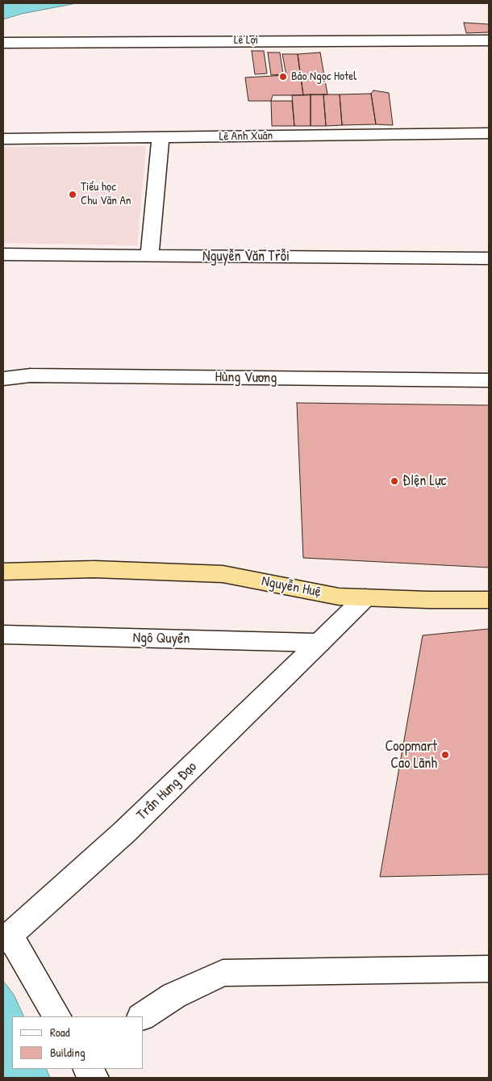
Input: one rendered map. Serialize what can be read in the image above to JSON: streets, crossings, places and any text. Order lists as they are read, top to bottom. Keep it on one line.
{"streets":{"highway":["Nguyễn Huệ"],"street":["Lê Lợi","Lê Anh Xuân","Nguyễn Văn Trỗi","Hùng Vương","Ngô Quyền","Trần Hưng Đạo"]},"crossings":[["Nguyễn Huệ","Trần Hưng Đạo"],["Ngô Quyền","Trần Hưng Đạo"]],"places":["Bảo Ngọc Hotel","Tiểu học Chu Văn An","ĐIện Lực","Coopmart Cao Lãnh"],"legend":["Road","Building"]}
